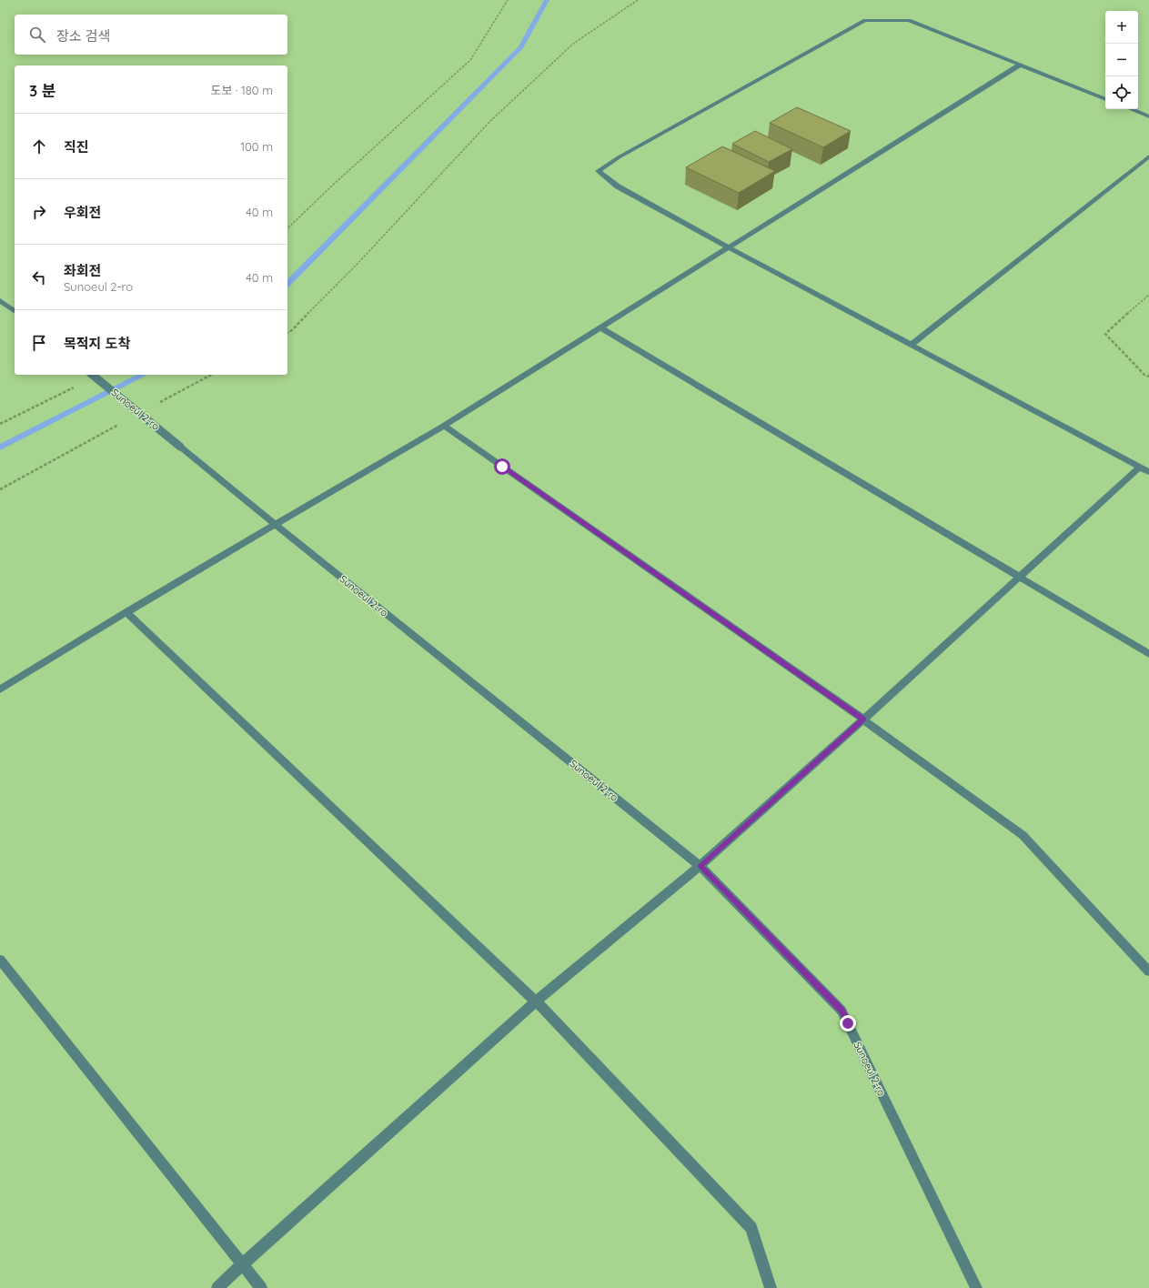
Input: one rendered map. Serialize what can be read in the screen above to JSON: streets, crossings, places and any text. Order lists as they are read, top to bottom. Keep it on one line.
{"streets":{"street":["Sunoeul 2-ro"]},"page":{"map_buttons":["+","−"],"search":"장소 검색","heading":["3 분","도보 · 180 m"],"list":[["직진","100 m"],["우회전","40 m"],["좌회전","Sunoeul 2-ro","40 m"],"목적지 도착"]}}
